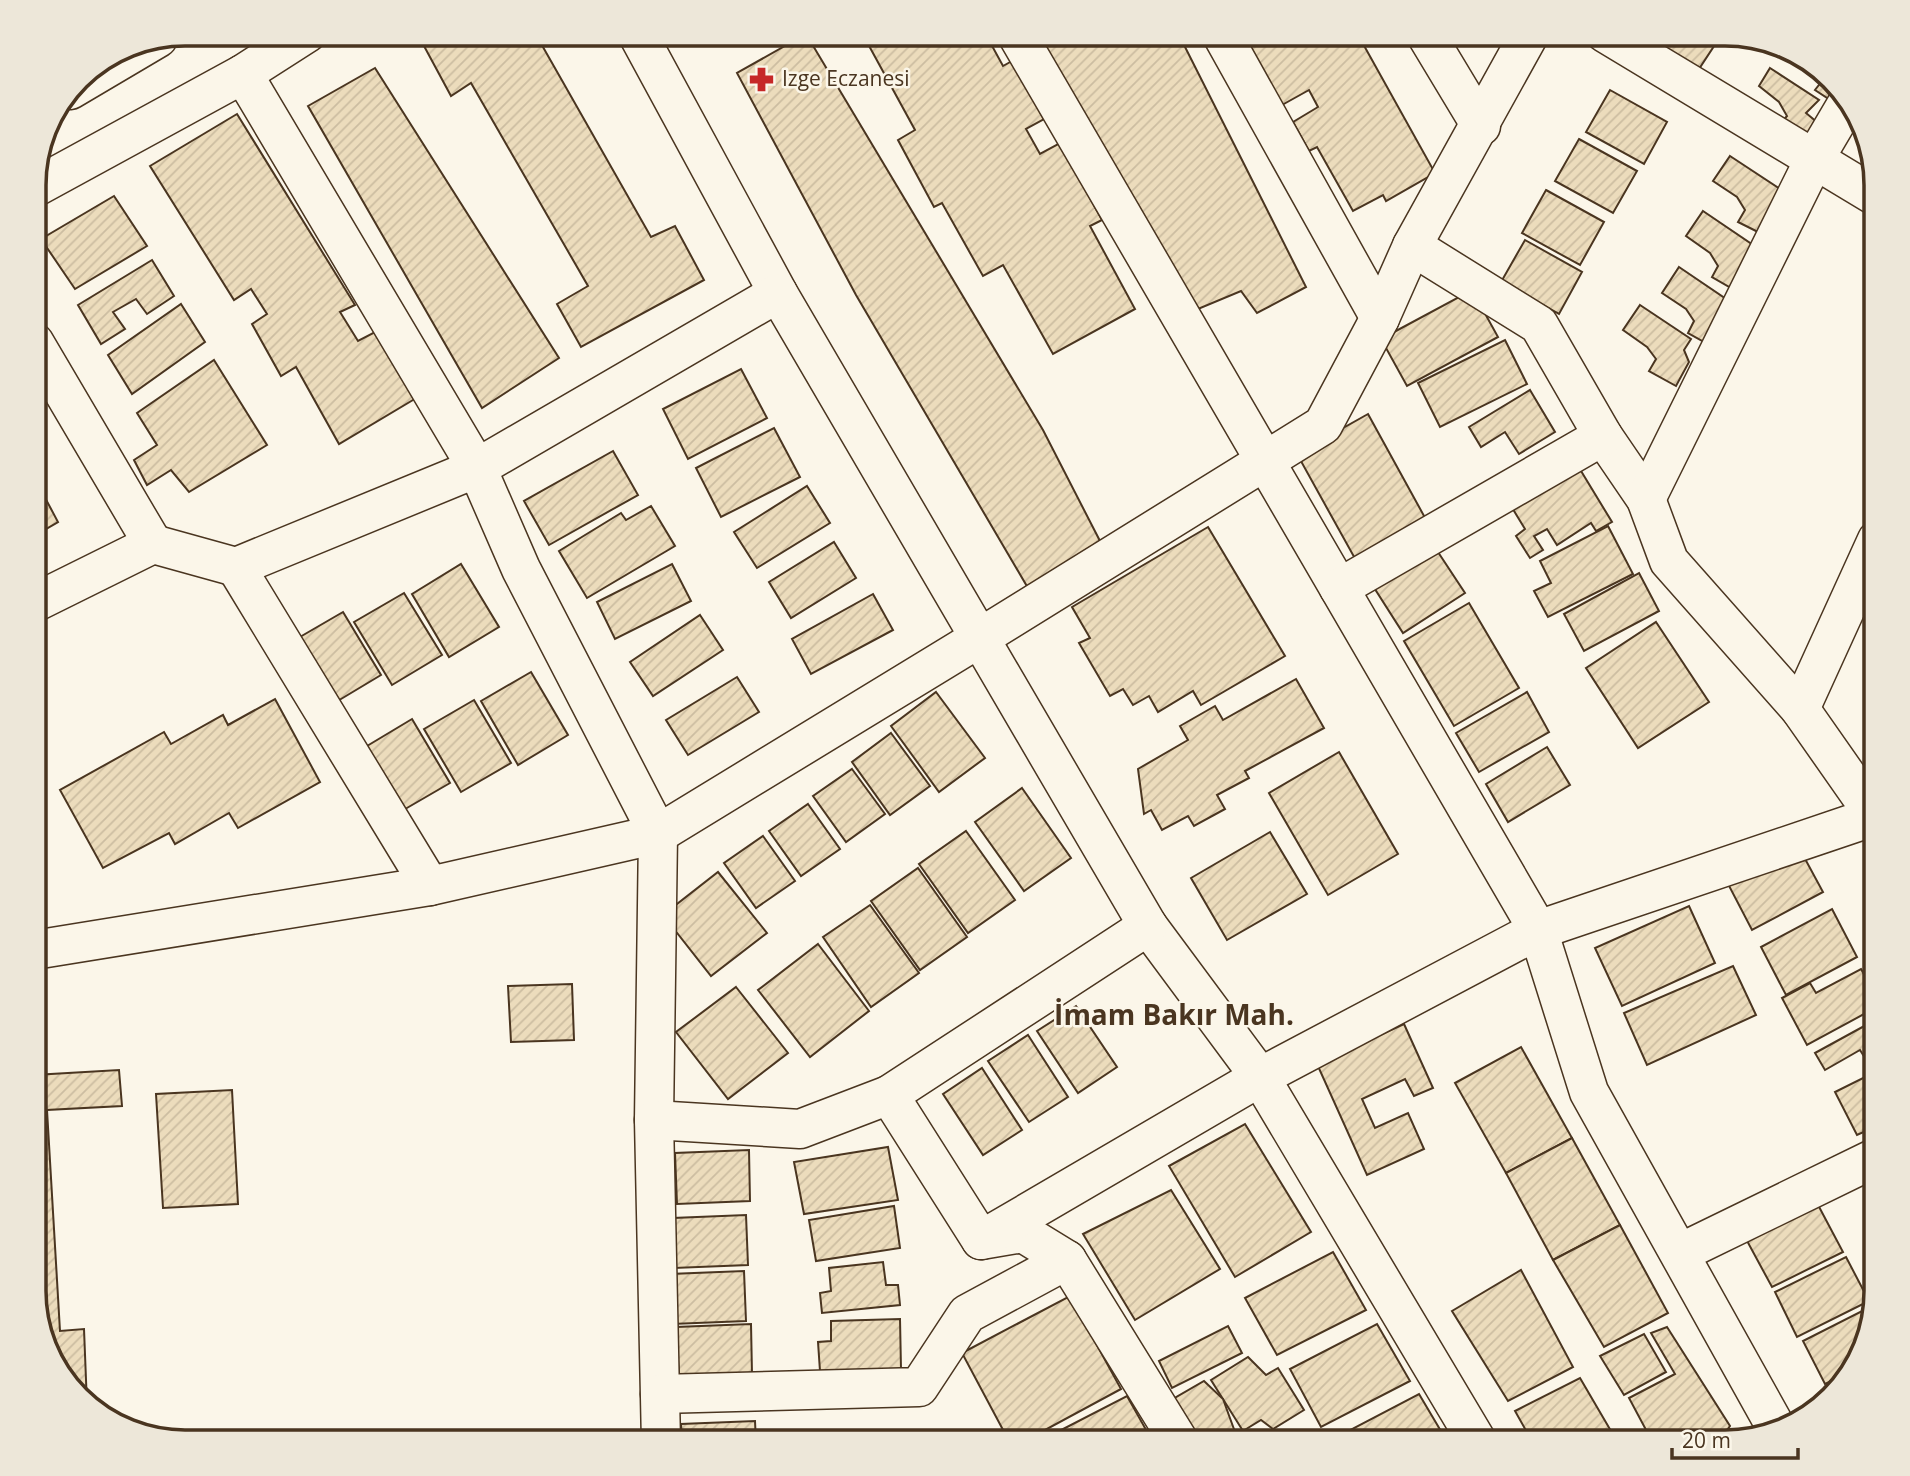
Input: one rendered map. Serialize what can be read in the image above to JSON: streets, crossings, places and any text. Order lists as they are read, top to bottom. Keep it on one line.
{"districts":["İmam Bakır Mah."],"places":{"pharmacy":["Izge Eczanesi"]},"scale_bar":"20 m"}
